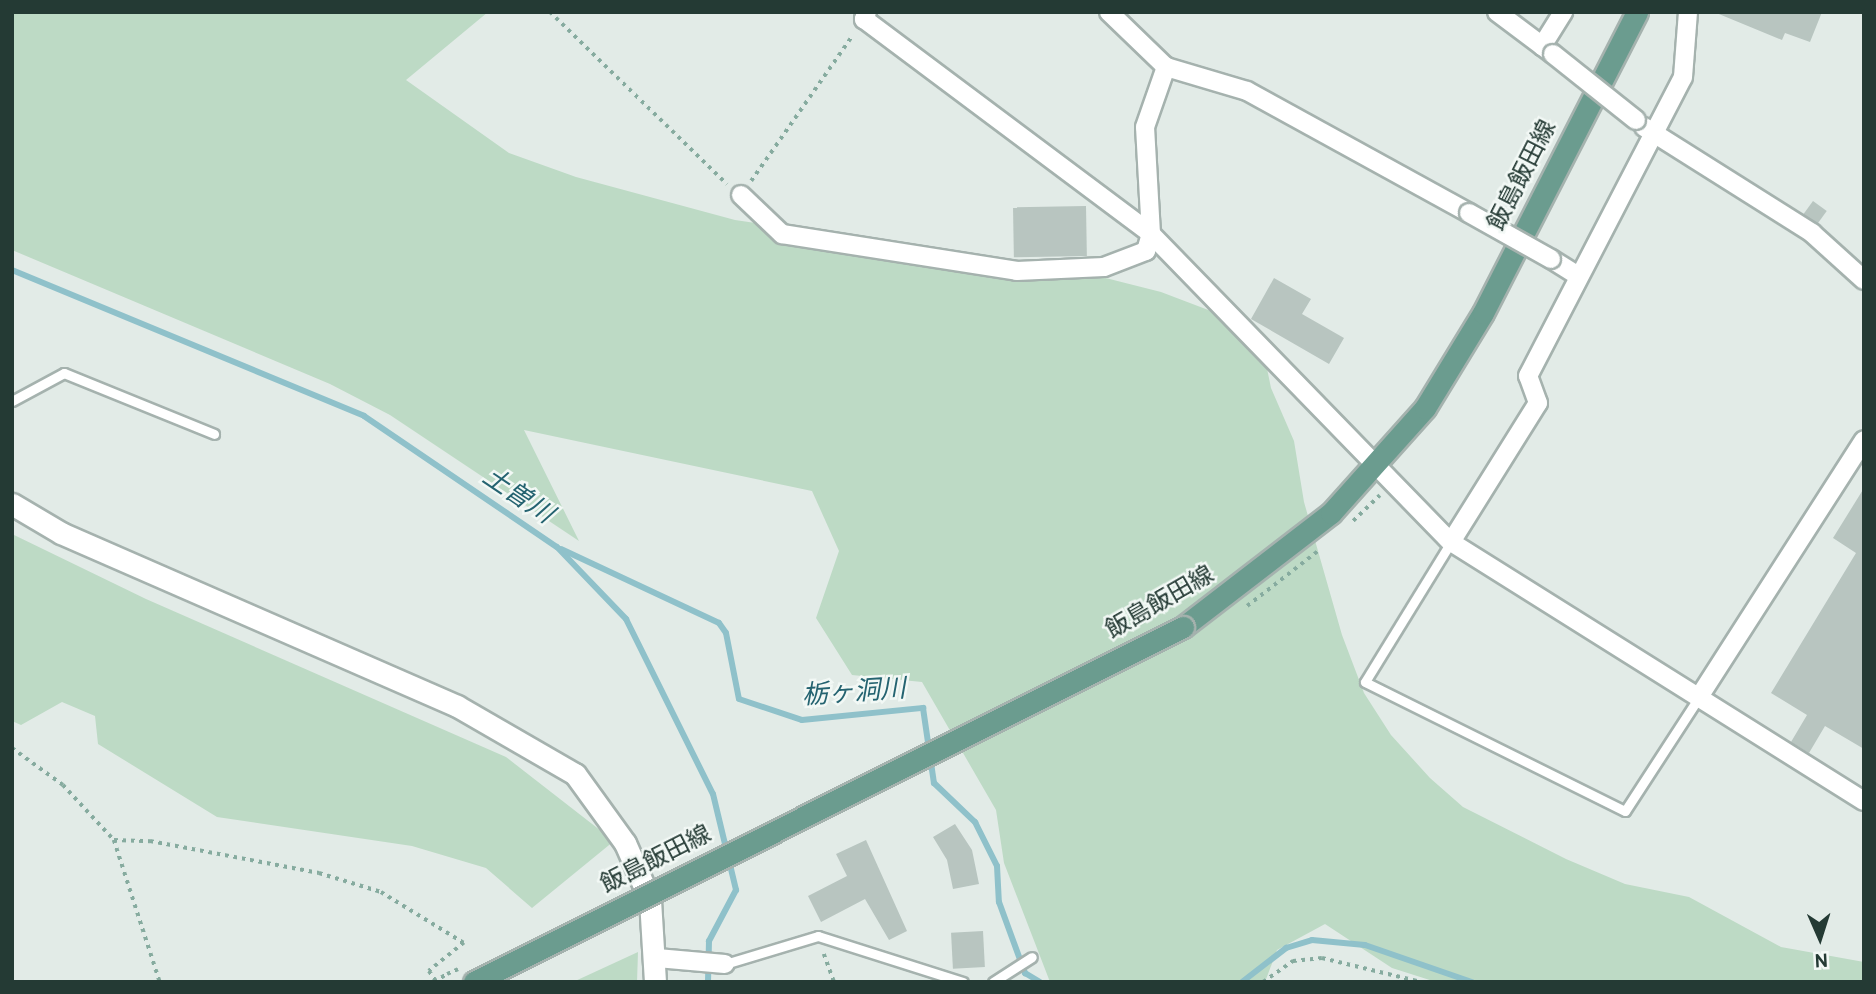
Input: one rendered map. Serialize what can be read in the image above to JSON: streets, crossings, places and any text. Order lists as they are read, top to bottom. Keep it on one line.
{"streets":{"main road":["飯島飯田線"]},"water":["土曽川","栃ヶ洞川"],"north":"bottom"}
